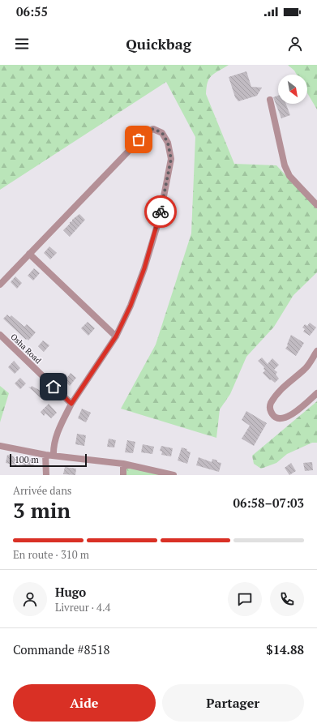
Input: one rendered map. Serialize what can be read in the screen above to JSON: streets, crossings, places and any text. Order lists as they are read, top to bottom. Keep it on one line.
{"streets":{"street":["Osha Road"]},"scale_bar":"100 m","north":"bottom right","page":{"status":"06:55","header":"Quickbag","scale":"100 m","heading":["3 min","Arrivée dans","06:58–07:03"],"panel":["Hugo","Livreur · 4.4","Commande #8518","$14.88"],"bar":"En route · 310 m","buttons":["Aide","Partager"]}}
